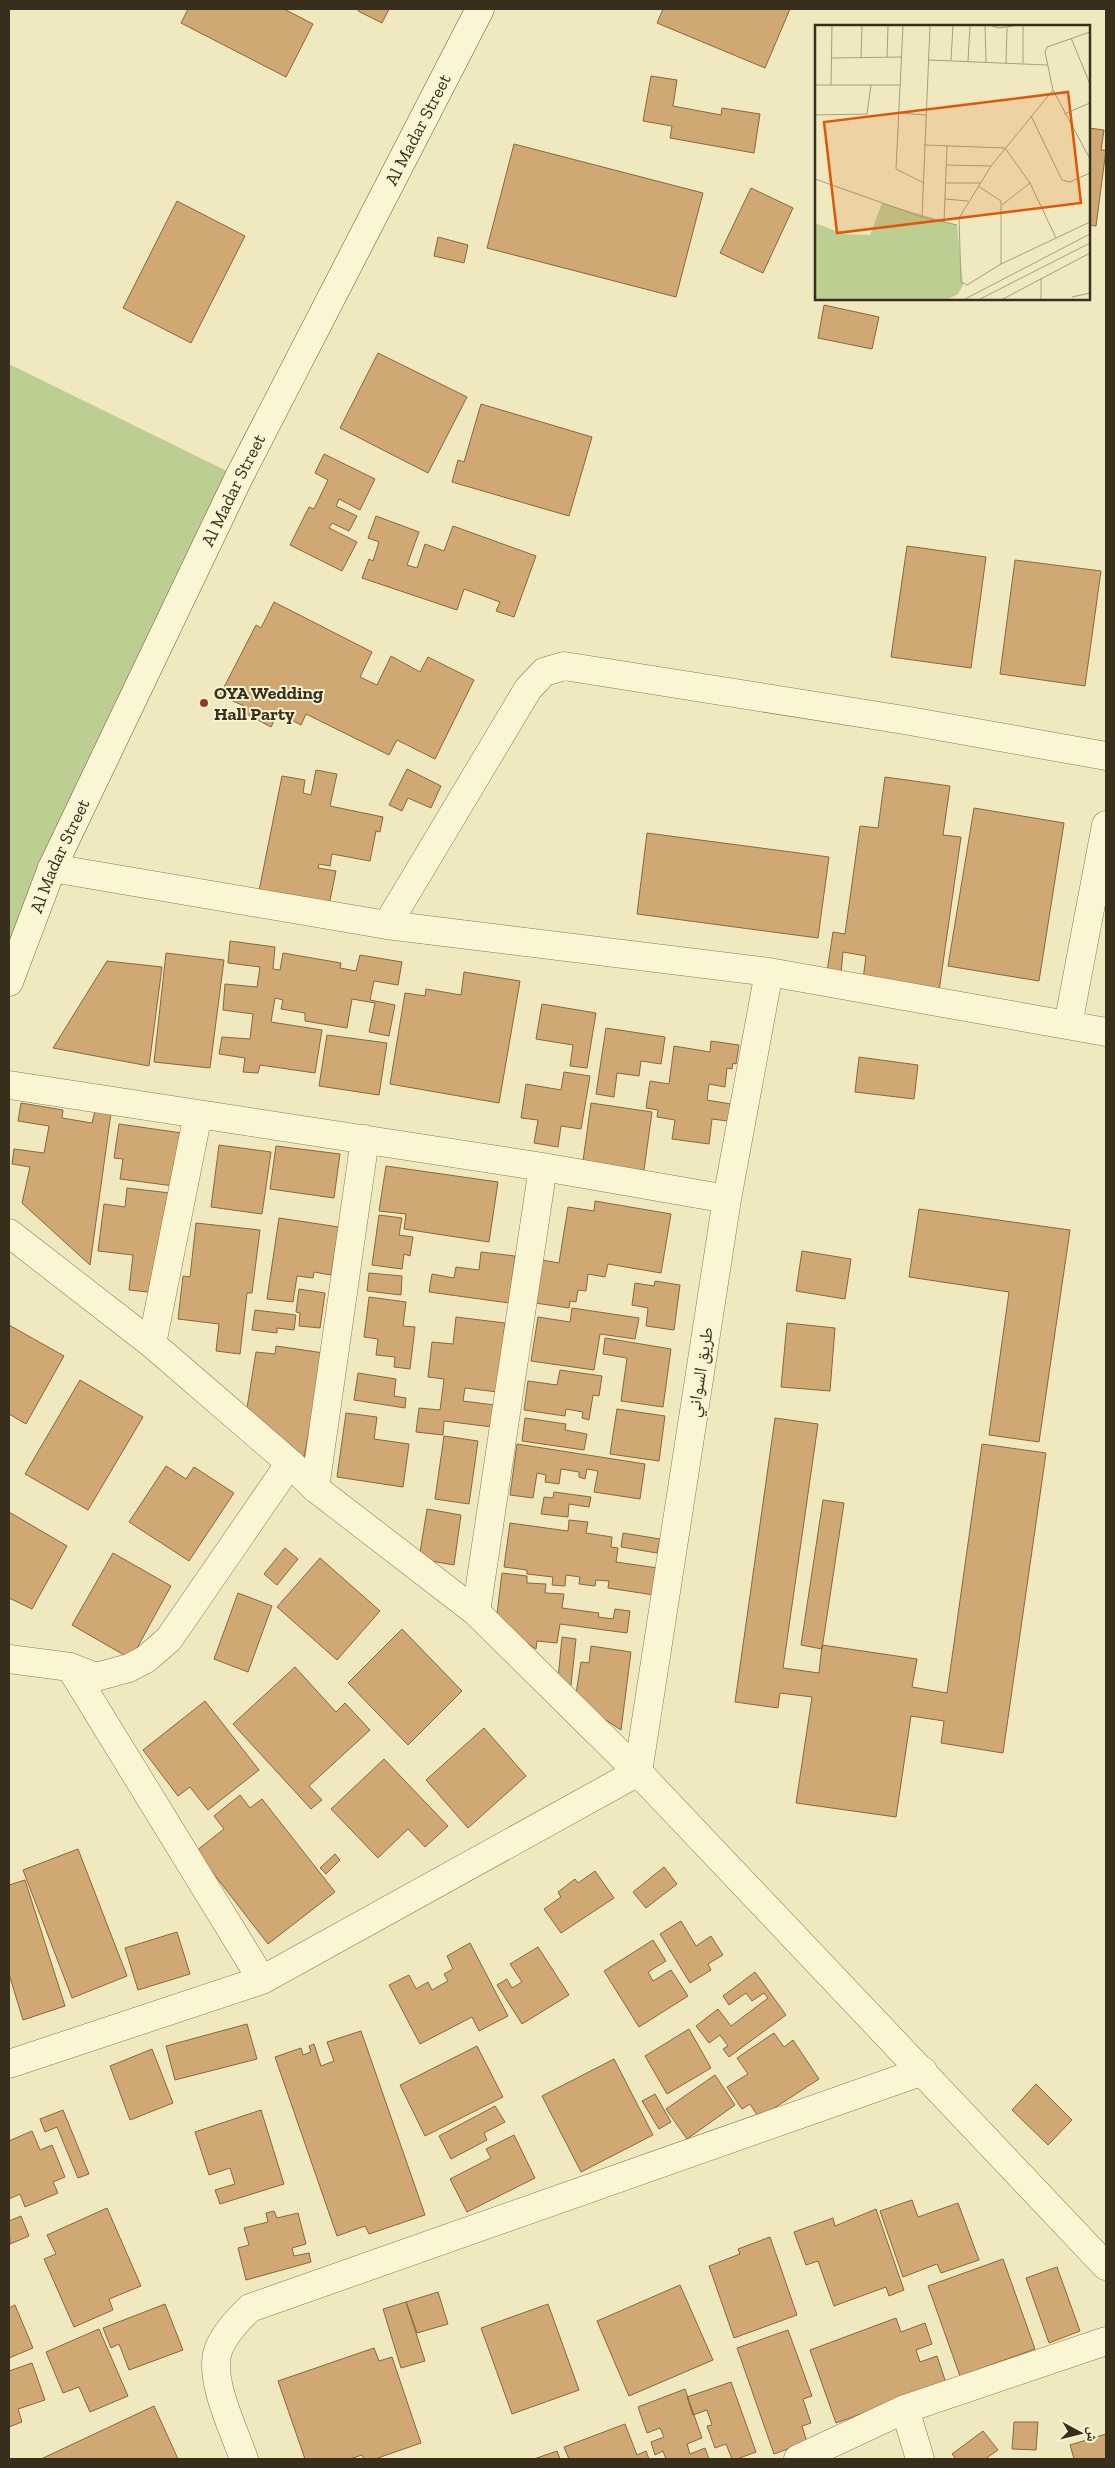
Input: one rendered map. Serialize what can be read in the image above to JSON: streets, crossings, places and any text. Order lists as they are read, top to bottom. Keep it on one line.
{"streets":{"street":["Al Madar Street","طريق السواني"]},"places":["OYA Wedding Hall Party"],"north":"right"}
